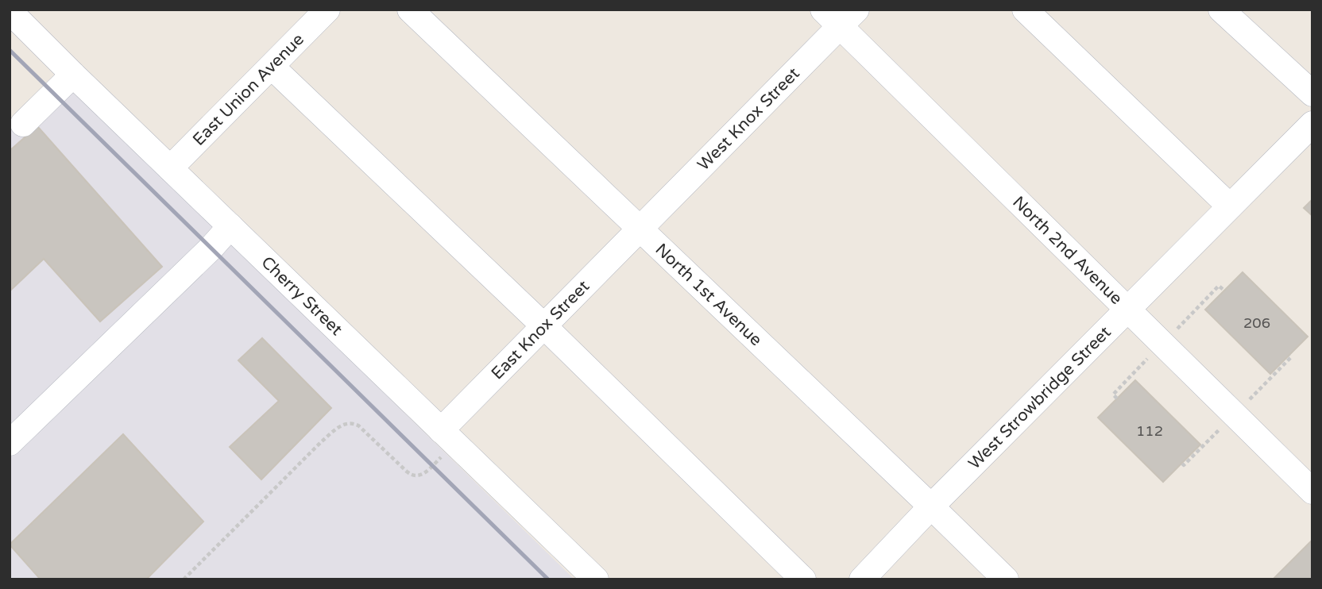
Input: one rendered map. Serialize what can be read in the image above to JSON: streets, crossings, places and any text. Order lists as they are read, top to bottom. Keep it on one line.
{"streets":{"street":["East Union Avenue","West Knox Street","North 2nd Avenue","North 1st Avenue","Cherry Street","East Knox Street","West Strowbridge Street"]},"crossings":[["East Union Avenue","Cherry Street"],["West Knox Street","North 2nd Avenue"],["West Knox Street","North 1st Avenue"],["West Knox Street","East Knox Street"],["North 2nd Avenue","West Strowbridge Street"],["North 1st Avenue","East Knox Street"],["North 1st Avenue","West Strowbridge Street"],["Cherry Street","East Knox Street"]],"house_numbers":["206","112"]}
